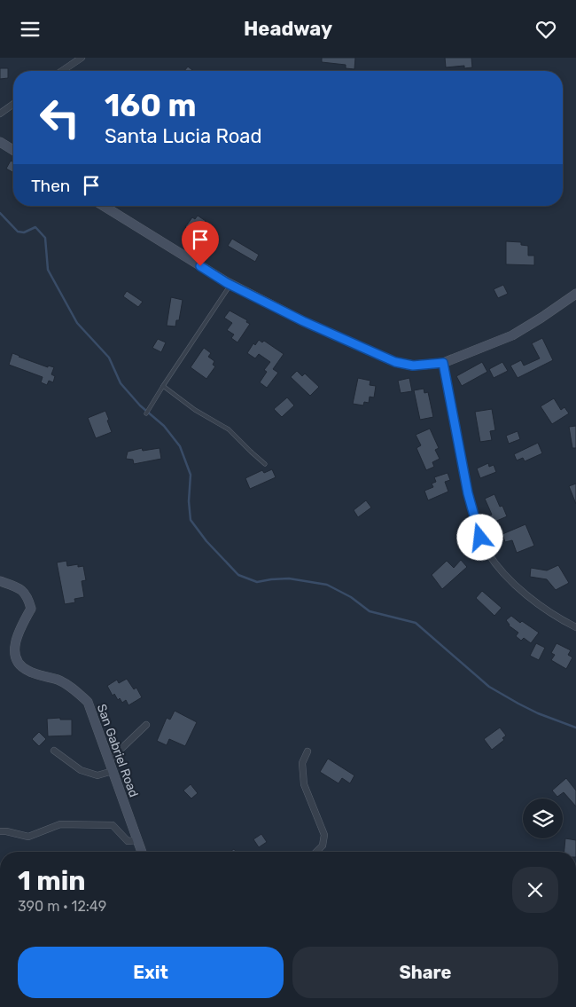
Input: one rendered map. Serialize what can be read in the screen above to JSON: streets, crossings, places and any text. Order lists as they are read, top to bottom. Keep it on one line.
{"streets":{"street":["San Gabriel Road"]},"page":{"header":"Headway","turn":["160 m","Santa Lucia Road"],"then":"Then","heading":["1 min","390 m · 12:49"],"buttons":["Exit","Share"]}}
